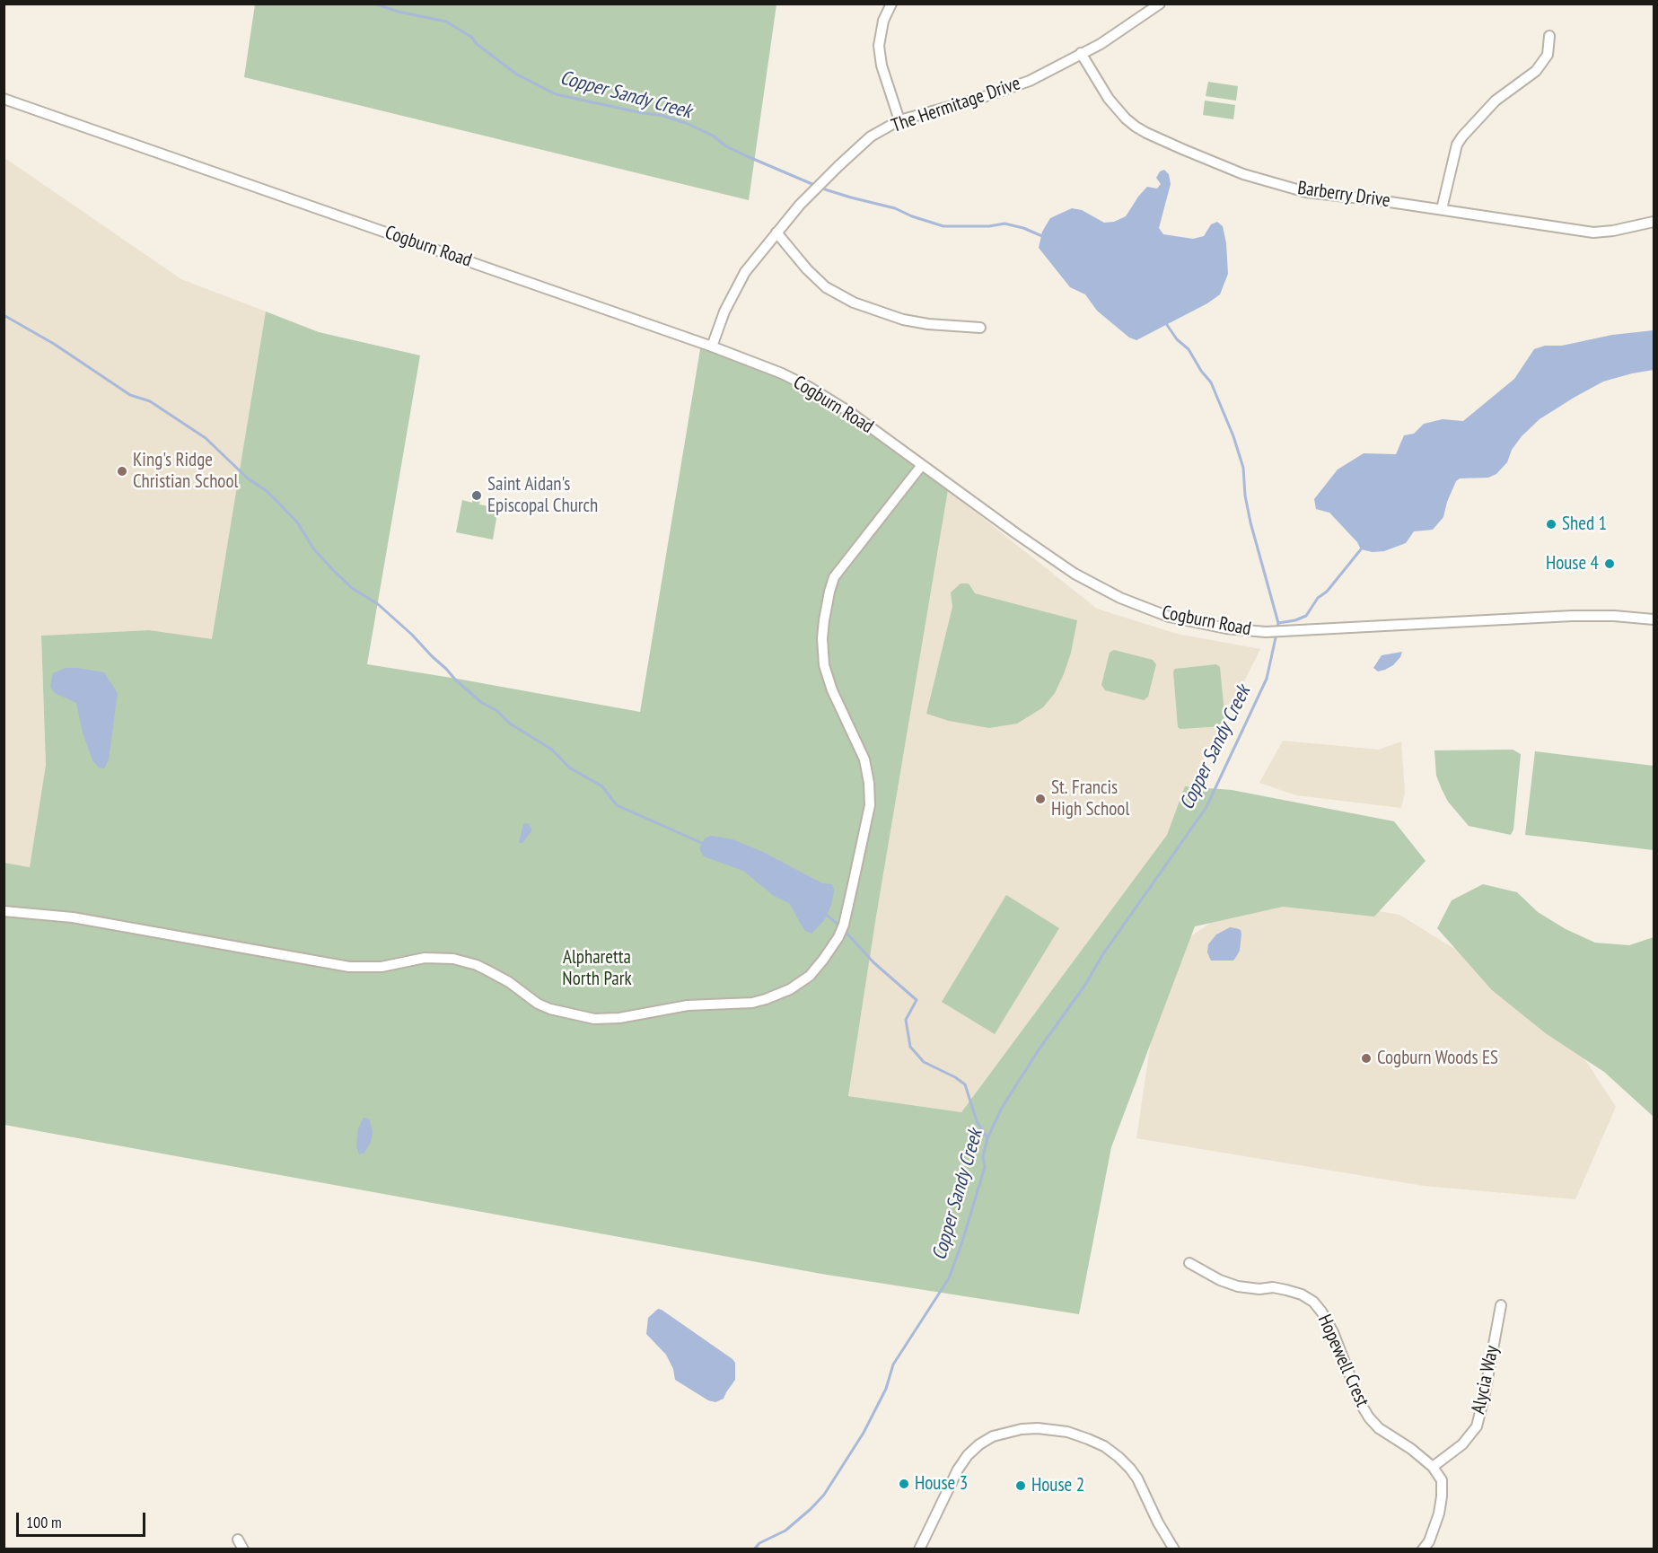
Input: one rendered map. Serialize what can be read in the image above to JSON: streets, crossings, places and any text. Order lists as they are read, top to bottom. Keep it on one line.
{"streets":{"street":["The Hermitage Drive","Barberry Drive","Cogburn Road","Hopewell Crest","Alycia Way"]},"crossings":[["The Hermitage Drive","Barberry Drive"],["The Hermitage Drive","Cogburn Road"],["Hopewell Crest","Alycia Way"]],"water":["Copper Sandy Creek"],"parks":["Alpharetta North Park"],"places":["King's Ridge Christian School","Saint Aidan's Episcopal Church","Shed 1","House 4","St. Francis High School","Cogburn Woods ES","House 3","House 2"],"scale_bar":"100 m"}
